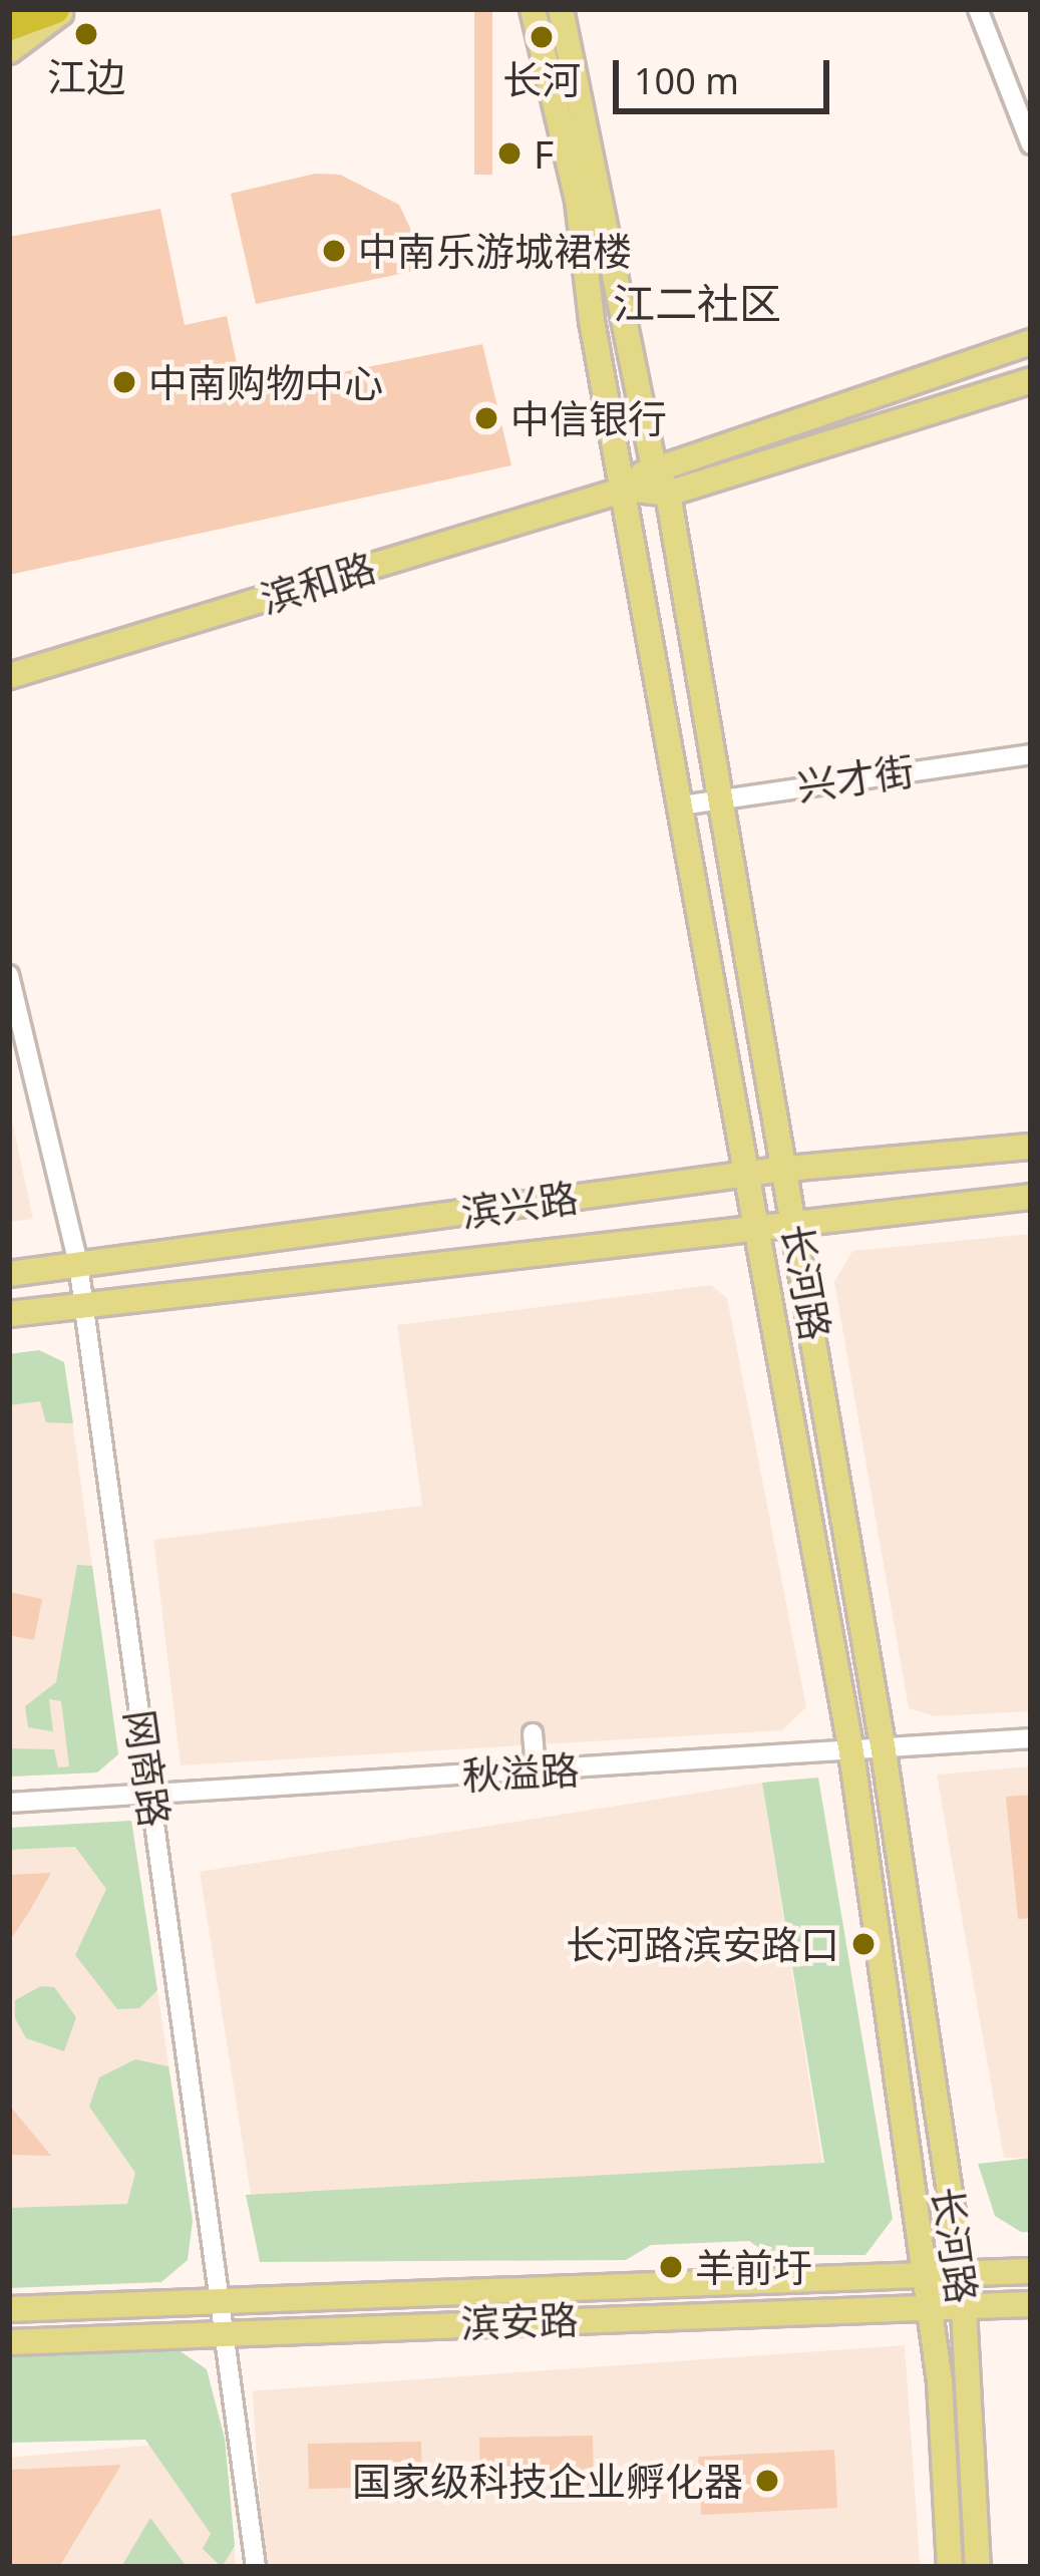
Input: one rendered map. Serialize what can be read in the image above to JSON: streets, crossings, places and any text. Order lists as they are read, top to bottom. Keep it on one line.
{"streets":{"main road":["滨和路","滨兴路","长河路","滨安路"],"street":["兴才街","网商路","秋溢路"]},"crossings":[["滨和路","长河路"],["兴才街","长河路"],["滨兴路","长河路"],["滨兴路","网商路"],["长河路","秋溢路"],["长河路","滨安路"],["网商路","秋溢路"],["网商路","滨安路"]],"districts":["江二社区"],"places":["江边","长河","F","中南乐游城裙楼","中南购物中心","中信银行","长河路滨安路口","羊前圩","国家级科技企业孵化器"],"scale_bar":"100 m"}
